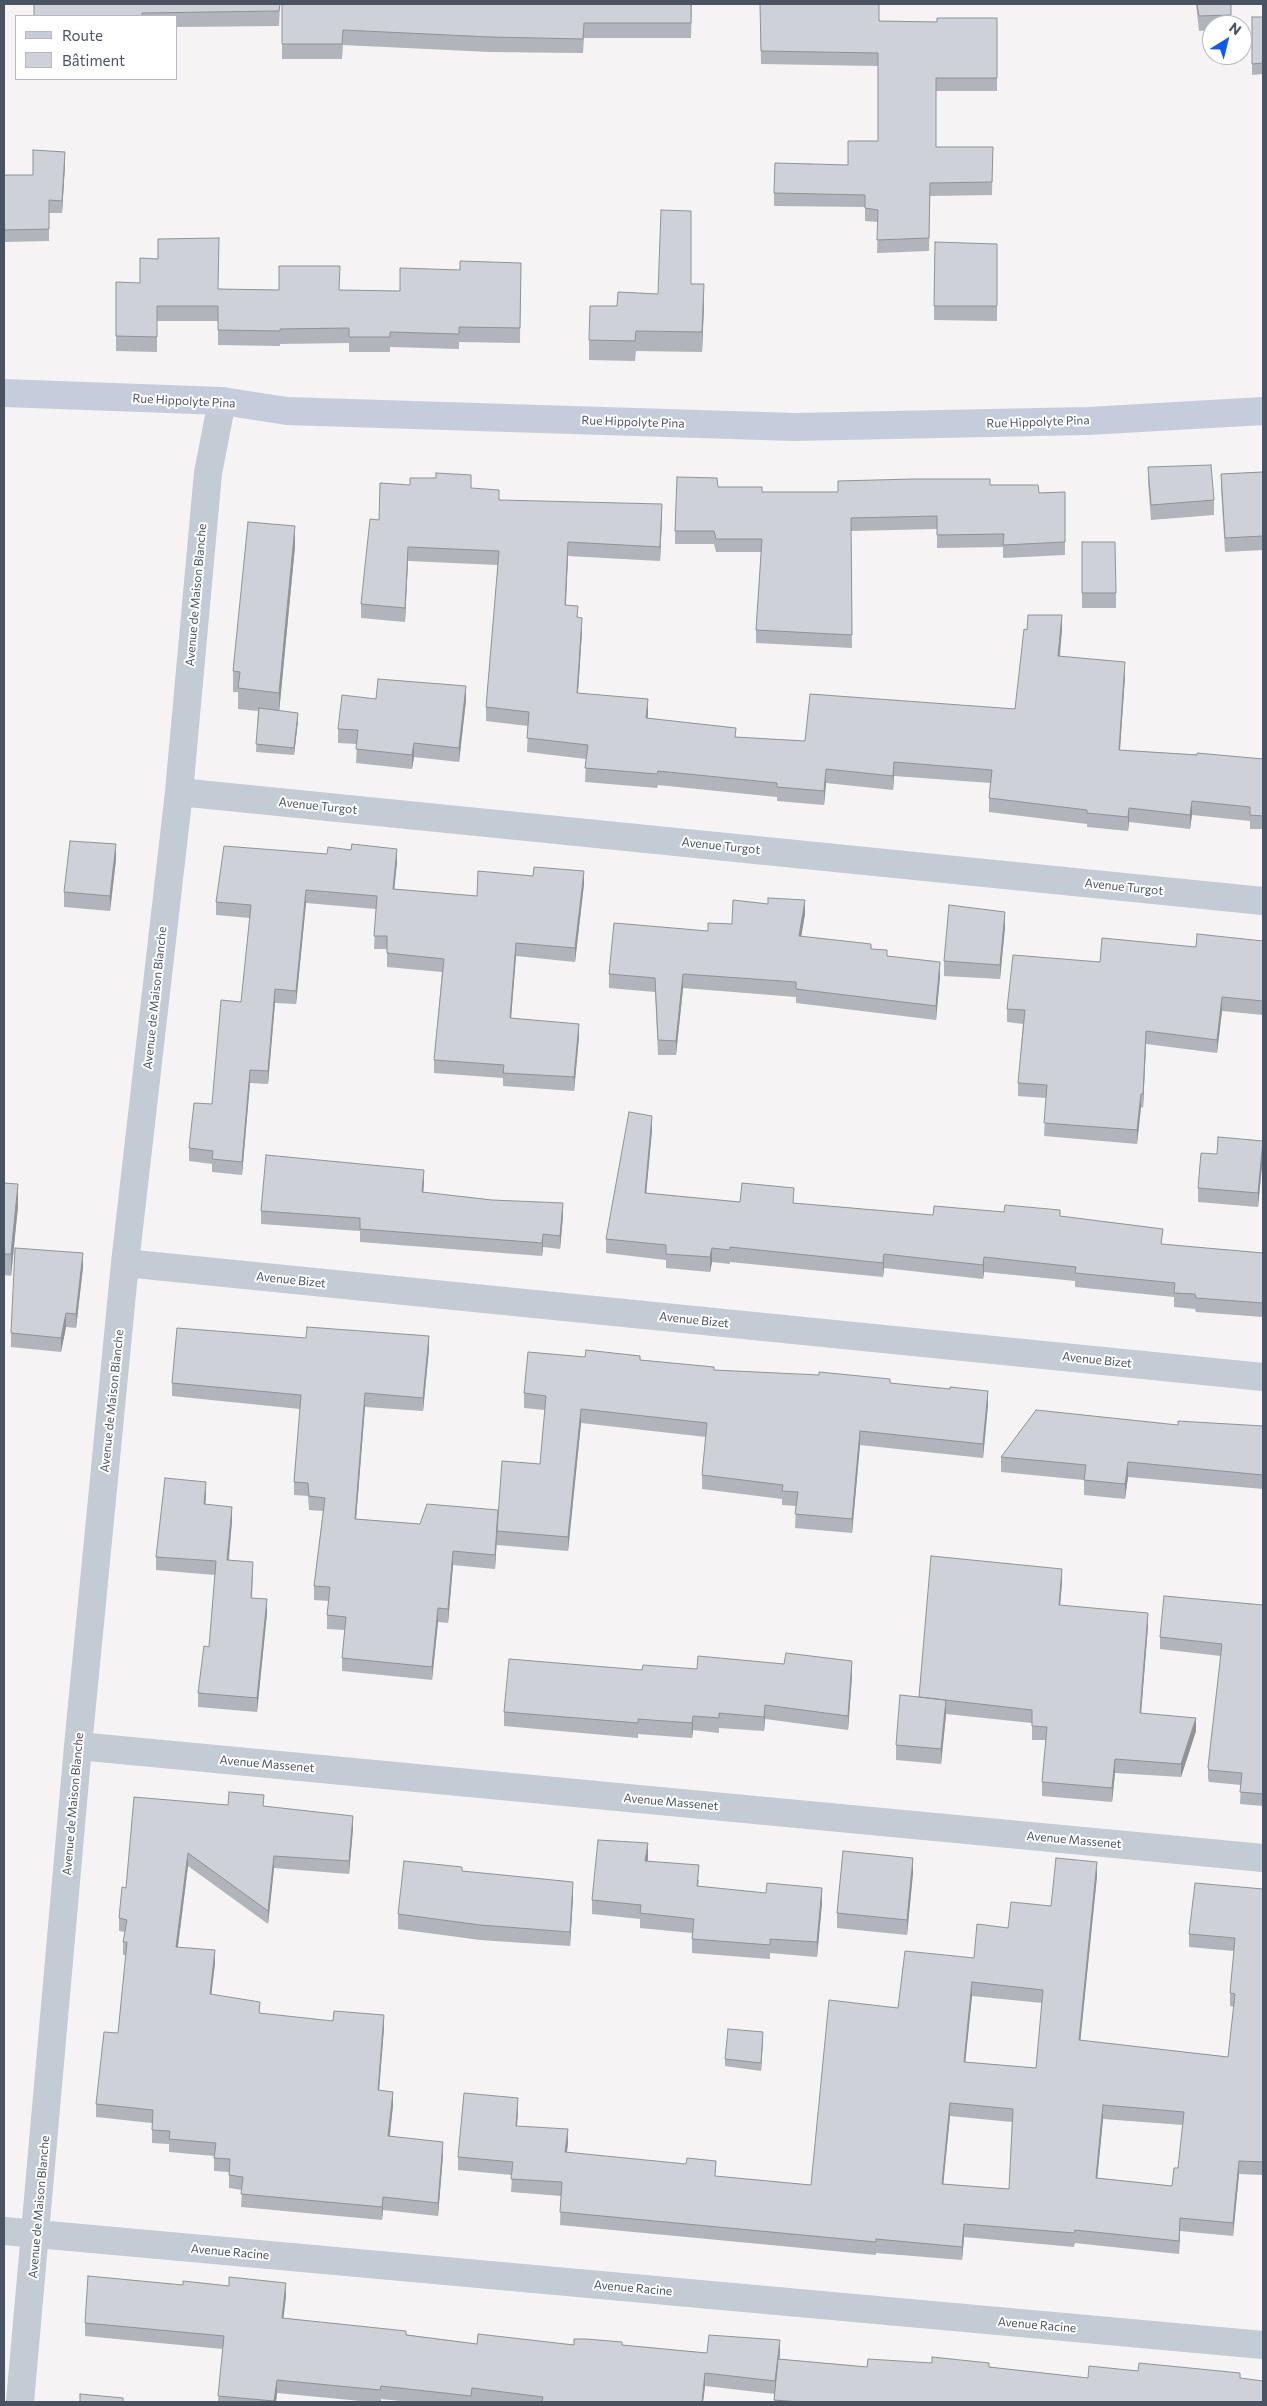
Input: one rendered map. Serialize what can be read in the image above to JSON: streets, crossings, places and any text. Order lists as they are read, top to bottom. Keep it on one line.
{"streets":{"main road":["Rue Hippolyte Pina"],"street":["Avenue de Maison Blanche","Avenue Turgot","Avenue Bizet","Avenue Massenet","Avenue Racine"]},"crossings":[["Rue Hippolyte Pina","Avenue de Maison Blanche"],["Avenue de Maison Blanche","Avenue Turgot"],["Avenue de Maison Blanche","Avenue Bizet"],["Avenue de Maison Blanche","Avenue Massenet"],["Avenue de Maison Blanche","Avenue Racine"]],"legend":["Route","Bâtiment"],"north":"top right"}
